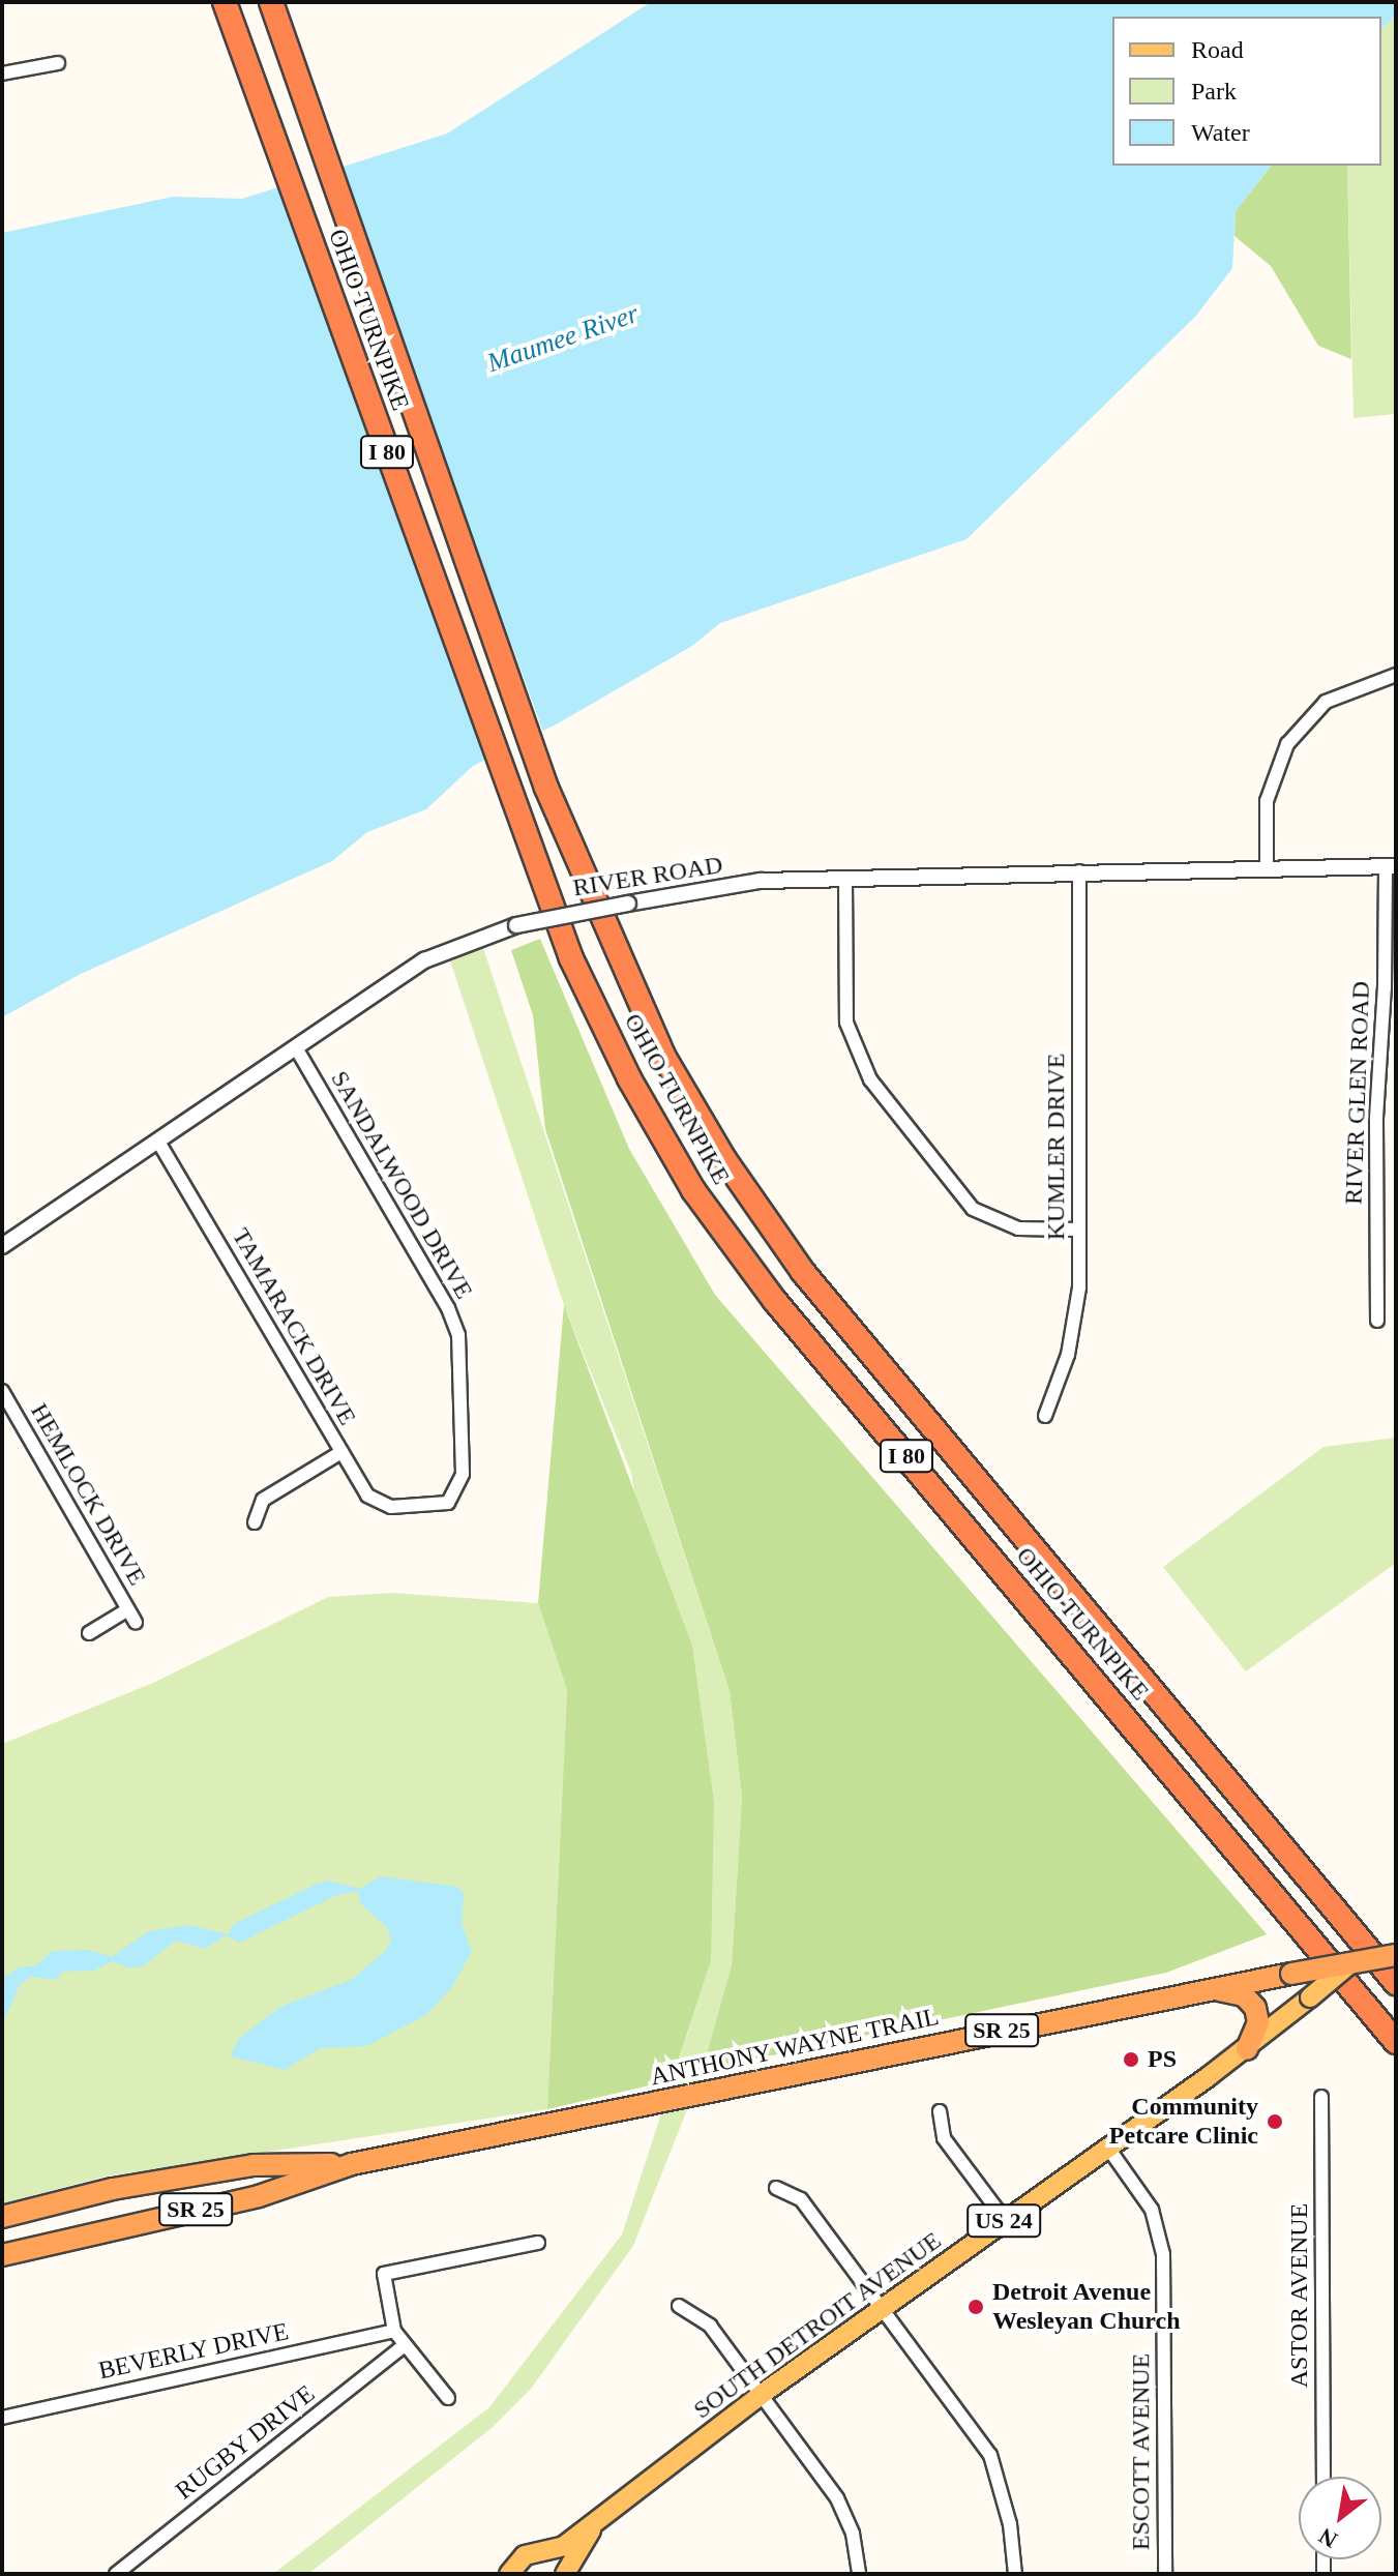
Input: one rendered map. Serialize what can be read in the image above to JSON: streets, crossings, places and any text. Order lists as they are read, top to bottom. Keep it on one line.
{"streets":{"highway":["OHIO TURNPIKE","I 80","SR 25","ANTHONY WAYNE TRAIL","US 24"],"main road":["SOUTH DETROIT AVENUE"],"street":["RIVER ROAD","RIVER GLEN ROAD","KUMLER DRIVE","SANDALWOOD DRIVE","TAMARACK DRIVE","HEMLOCK DRIVE","ASTOR AVENUE","BEVERLY DRIVE","RUGBY DRIVE","ESCOTT AVENUE"]},"crossings":[["RIVER ROAD","RIVER GLEN ROAD"],["RIVER ROAD","KUMLER DRIVE"],["RIVER ROAD","SANDALWOOD DRIVE"],["RIVER ROAD","TAMARACK DRIVE"],["SANDALWOOD DRIVE","TAMARACK DRIVE"],["ANTHONY WAYNE TRAIL","SOUTH DETROIT AVENUE"],["SOUTH DETROIT AVENUE","ESCOTT AVENUE"]],"water":["Maumee River"],"places":["PS","Community Petcare Clinic","Detroit Avenue Wesleyan Church"],"legend":["Road","Park","Water"],"north":"bottom left"}
